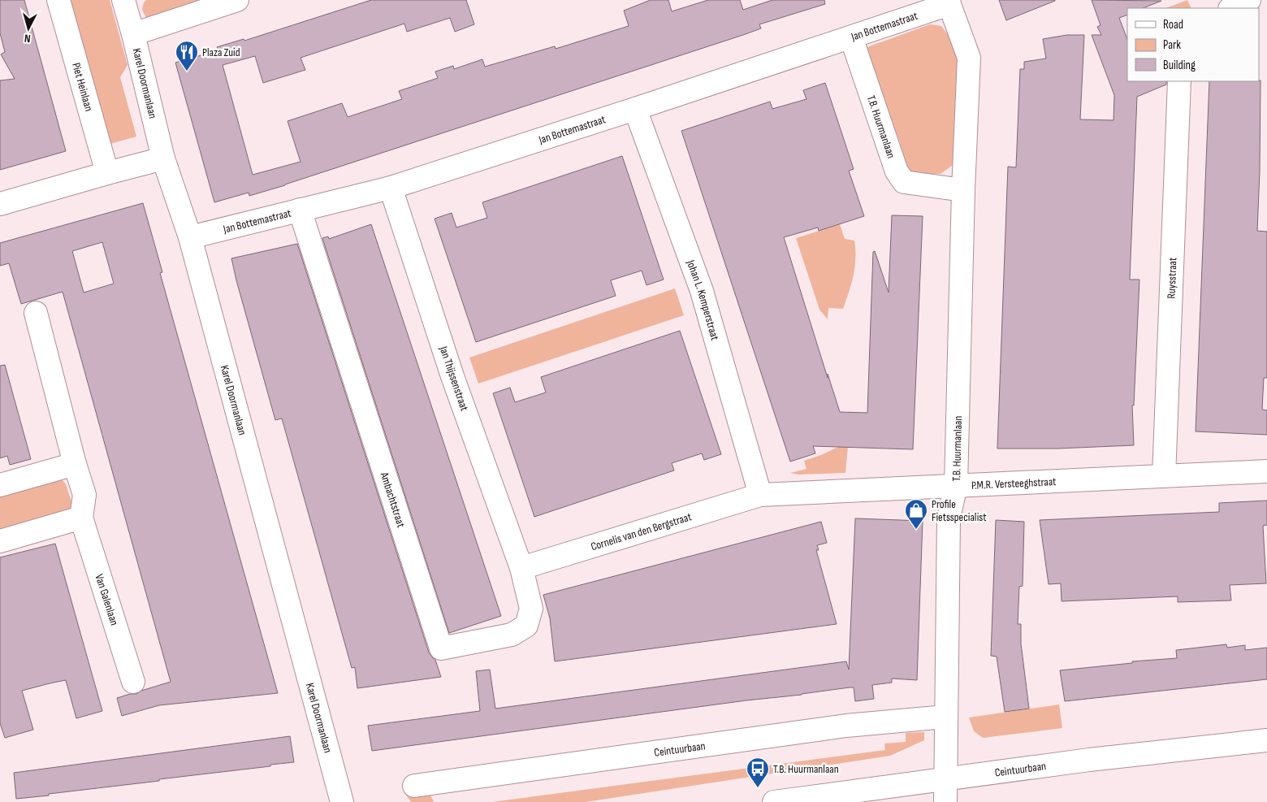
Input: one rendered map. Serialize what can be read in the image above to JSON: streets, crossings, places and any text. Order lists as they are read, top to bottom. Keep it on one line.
{"streets":{"street":["Jan Bottemastraat","Karel Doormanlaan","Piet Heinlaan","T.B. Huurmanlaan","Ruysstraat","Johan L. Kemperstraat","Jan Thijssenstraat","P.M.R. Versteeghstraat","Ambachtstraat","Cornelis van den Bergstraat","Van Galenlaan","Ceintuurbaan"]},"crossings":[["Jan Bottemastraat","Karel Doormanlaan"],["Jan Bottemastraat","T.B. Huurmanlaan"],["Jan Bottemastraat","Johan L. Kemperstraat"],["Jan Bottemastraat","Jan Thijssenstraat"],["Jan Bottemastraat","Ambachtstraat"],["T.B. Huurmanlaan","P.M.R. Versteeghstraat"],["T.B. Huurmanlaan","Ceintuurbaan"],["Ruysstraat","P.M.R. Versteeghstraat"],["Johan L. Kemperstraat","P.M.R. Versteeghstraat"],["Johan L. Kemperstraat","Cornelis van den Bergstraat"],["Jan Thijssenstraat","Ambachtstraat"],["Jan Thijssenstraat","Cornelis van den Bergstraat"],["P.M.R. Versteeghstraat","Cornelis van den Bergstraat"],["Ambachtstraat","Cornelis van den Bergstraat"]],"places":{"restaurant":["Plaza Zuid"],"shop":["Profile Fietsspecialist"],"bus stop":["T.B. Huurmanlaan"]},"legend":["Road","Park","Building"],"north":"bottom"}
